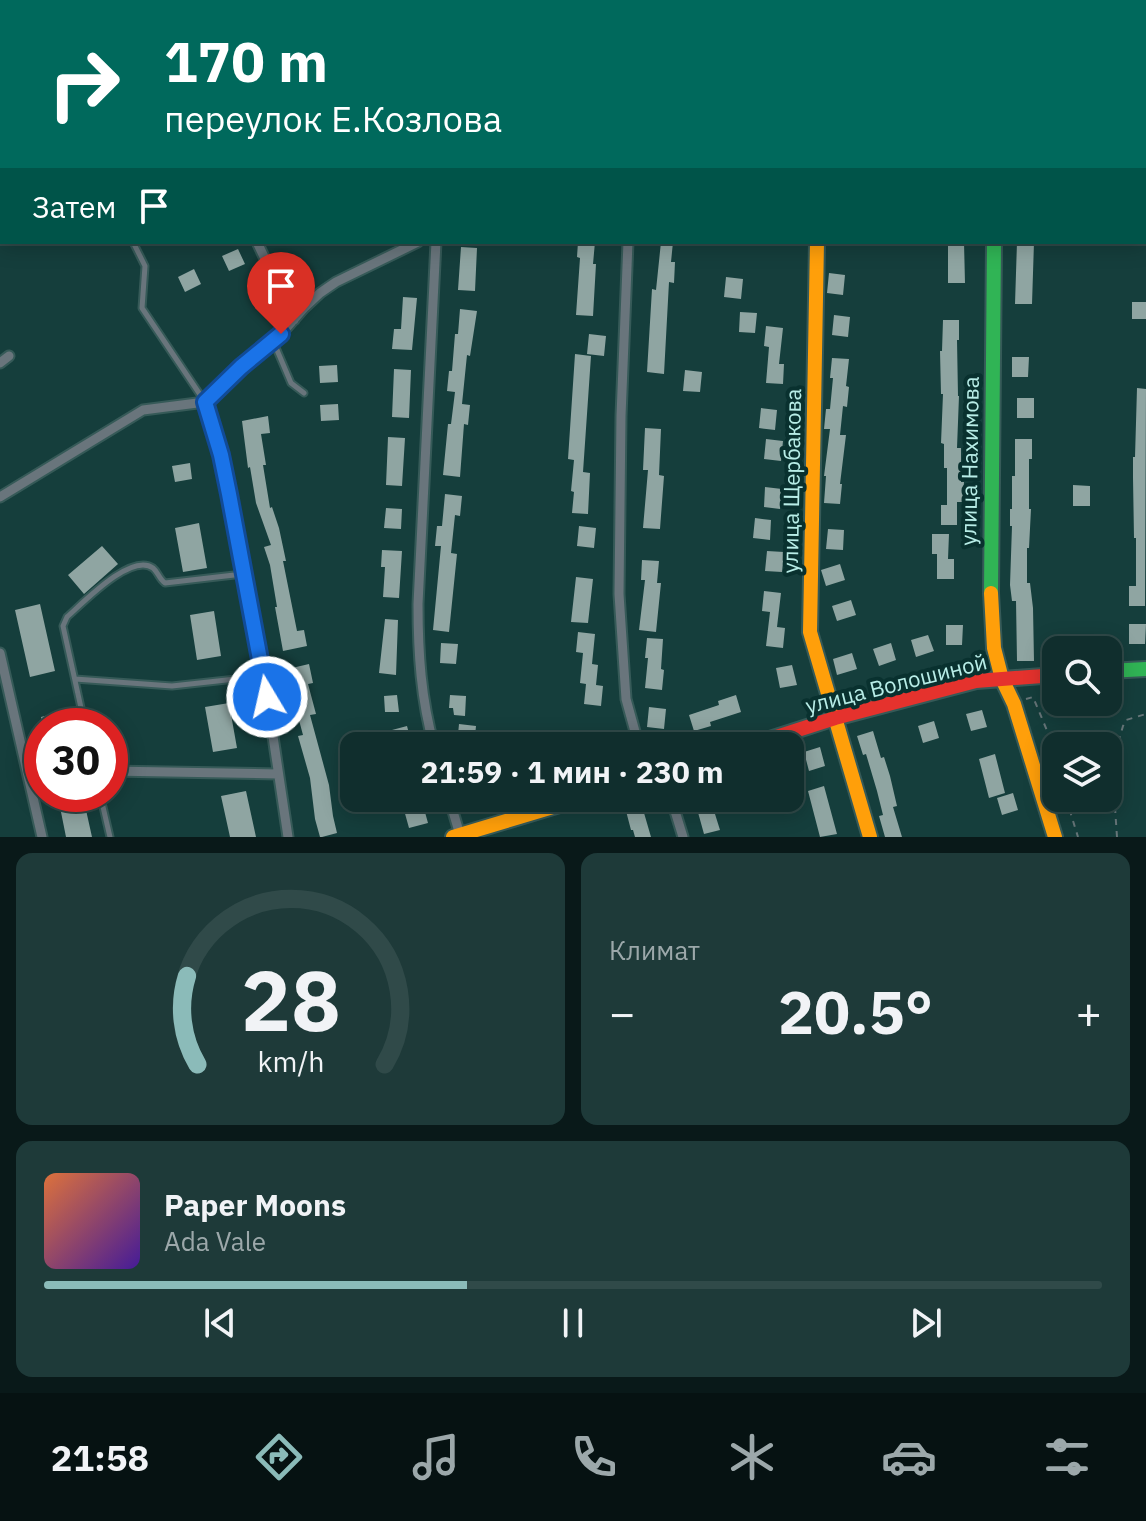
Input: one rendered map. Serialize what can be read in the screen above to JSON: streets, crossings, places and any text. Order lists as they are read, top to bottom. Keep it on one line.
{"streets":{"street":["улица Нахимова","улица Щербакова","улица Волошиной"]},"crossings":[["улица Нахимова","улица Волошиной"],["улица Щербакова","улица Волошиной"]],"page":{"turn":["170 m","переулок Е.Козлова"],"then":"Затем","limit":"30","trip":"21:59 · 1 мин · 230 m","tile":"Климат","heat":["−","20.5°","+"],"song":["Paper Moons","Ada Vale"],"tabs":"21:58","gauge":["28","km/h"]}}
